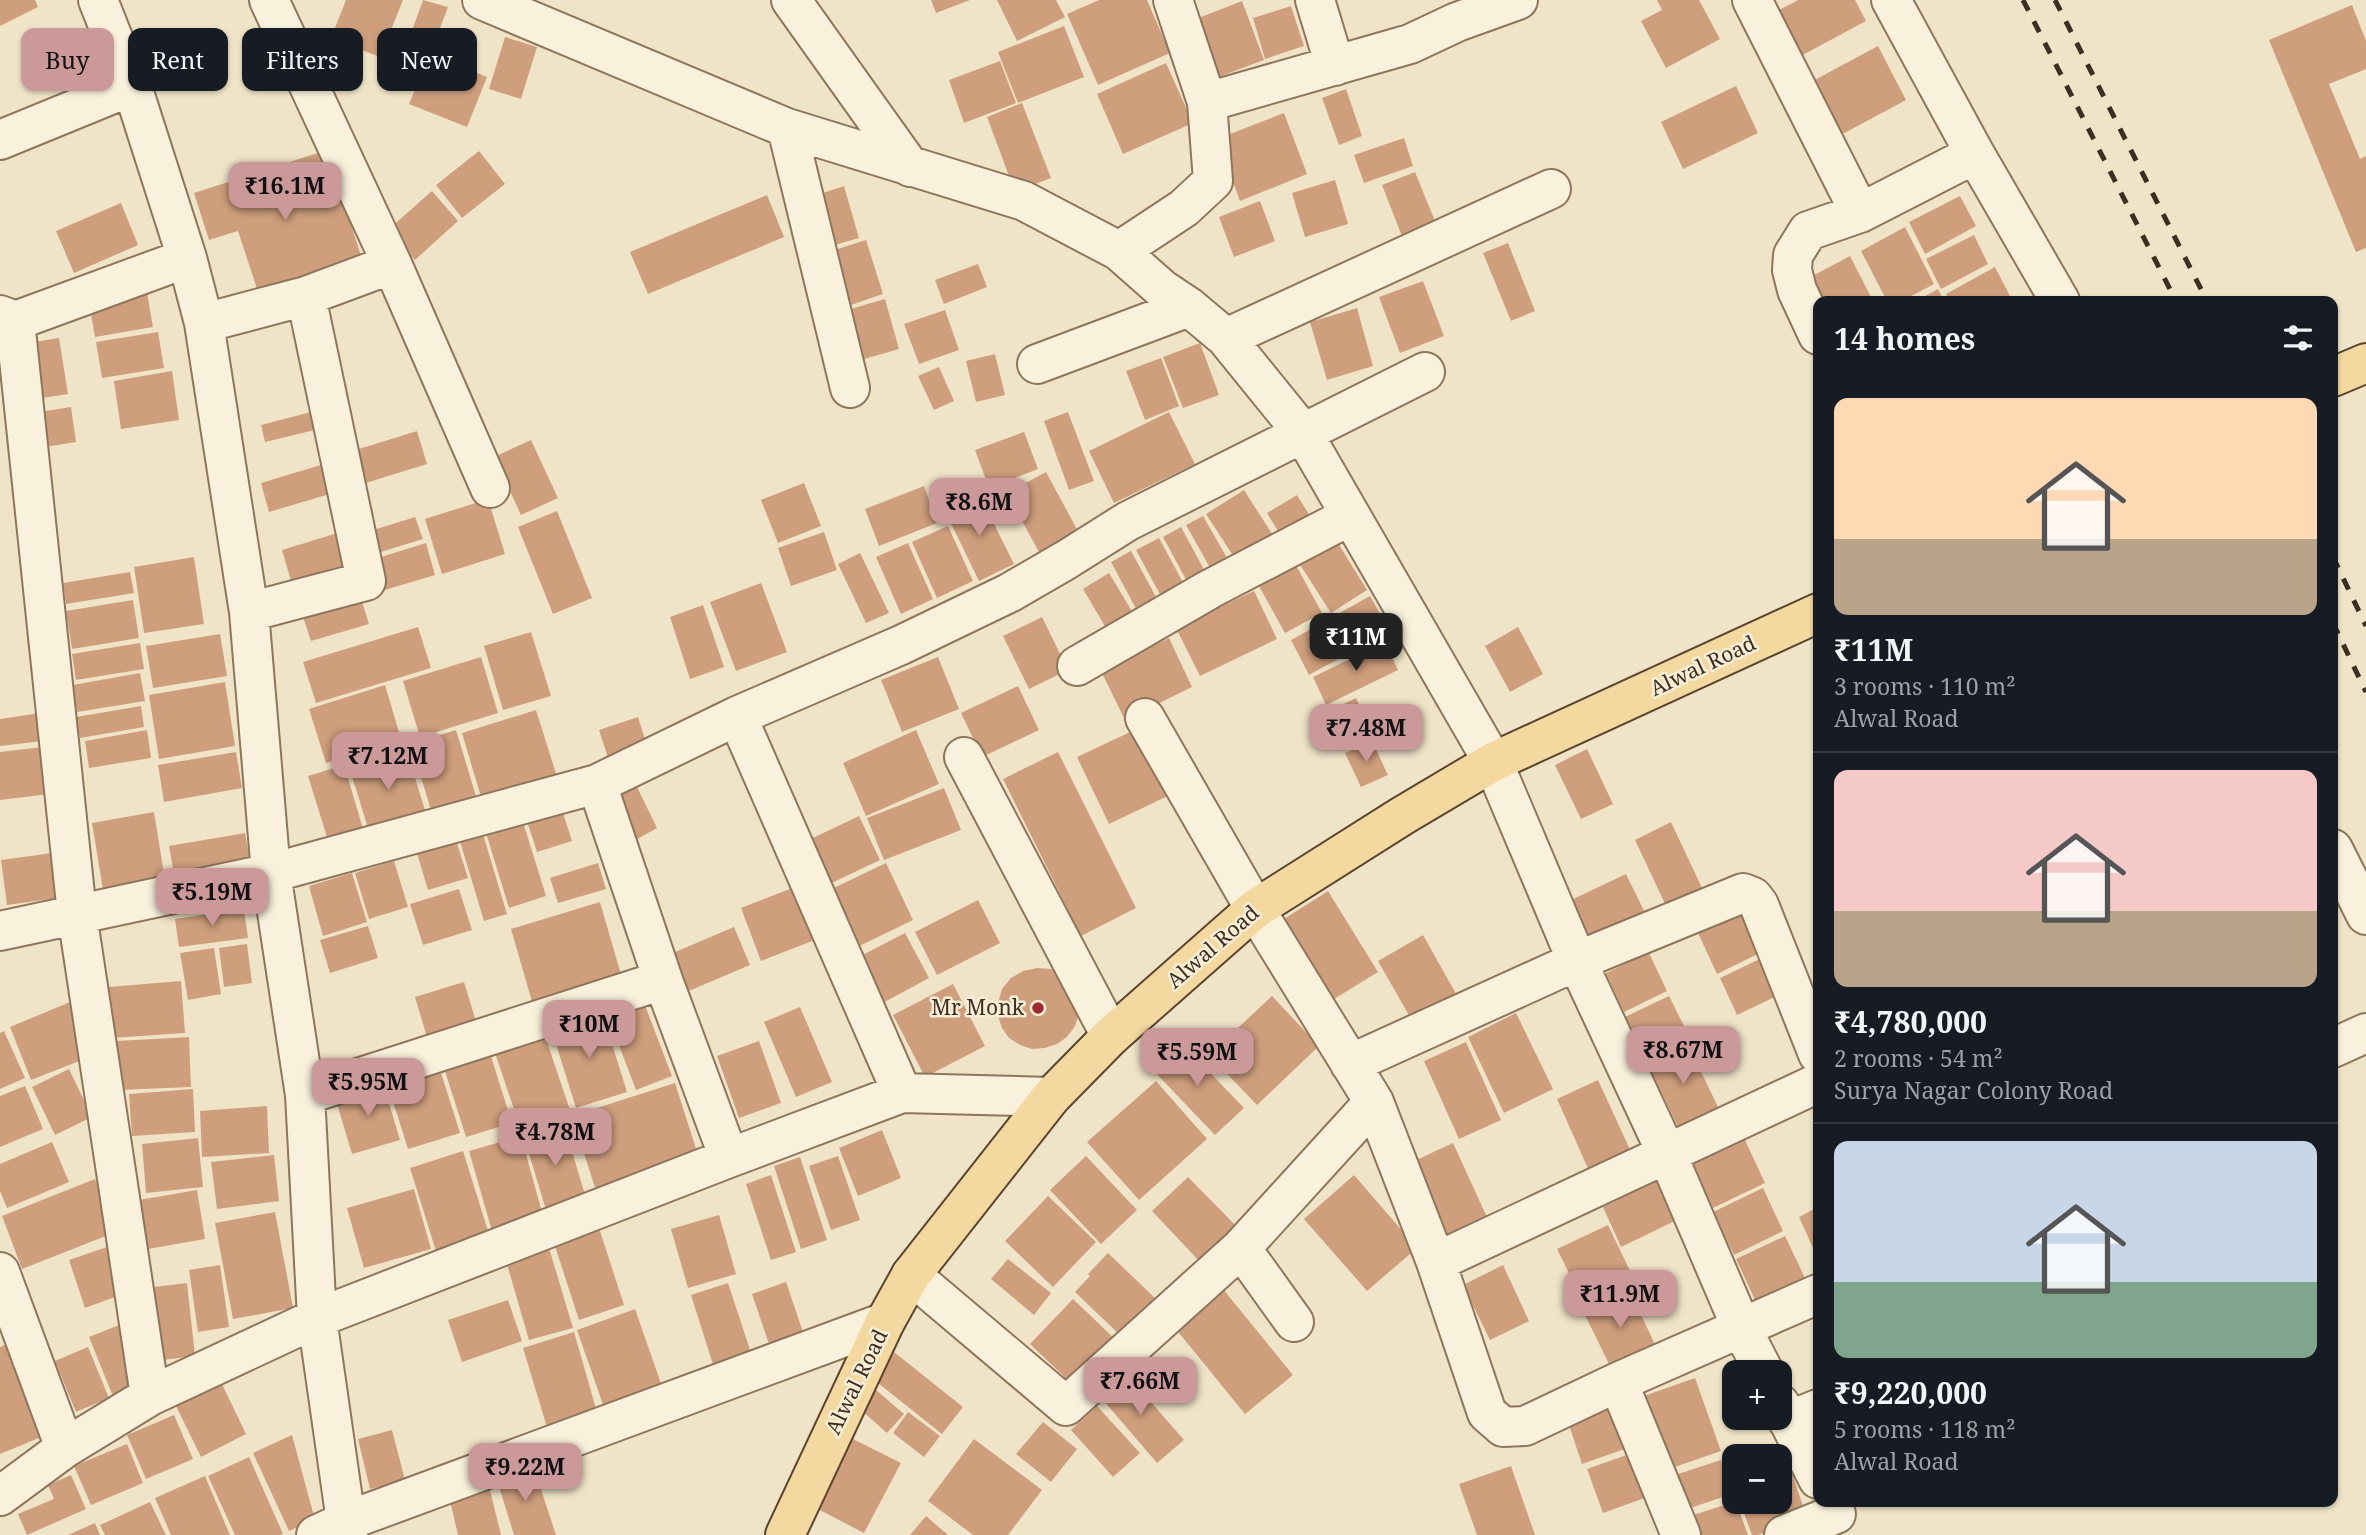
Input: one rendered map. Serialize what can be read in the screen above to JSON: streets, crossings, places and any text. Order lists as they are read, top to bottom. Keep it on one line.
{"streets":{"main road":["Alwal Road"]},"places":["Mr Monk"],"page":{"chip":["Buy","Rent","Filters","New"],"price":["₹16.1M","₹8.6M","₹11M","₹7.48M","₹7.12M","₹5.19M","₹10M","₹8.67M","₹5.59M","₹5.95M","₹4.78M","₹11.9M","₹7.66M","₹9.22M"],"heading":"14 homes","list":[{"name":"₹11M","note":"3 rooms · 110 m² · Alwal Road"},{"name":"₹4,780,000","note":"2 rooms · 54 m² · Surya Nagar Colony Road"},{"name":"₹9,220,000","note":"5 rooms · 118 m² · Alwal Road"}],"map_buttons":["+","−"]}}
